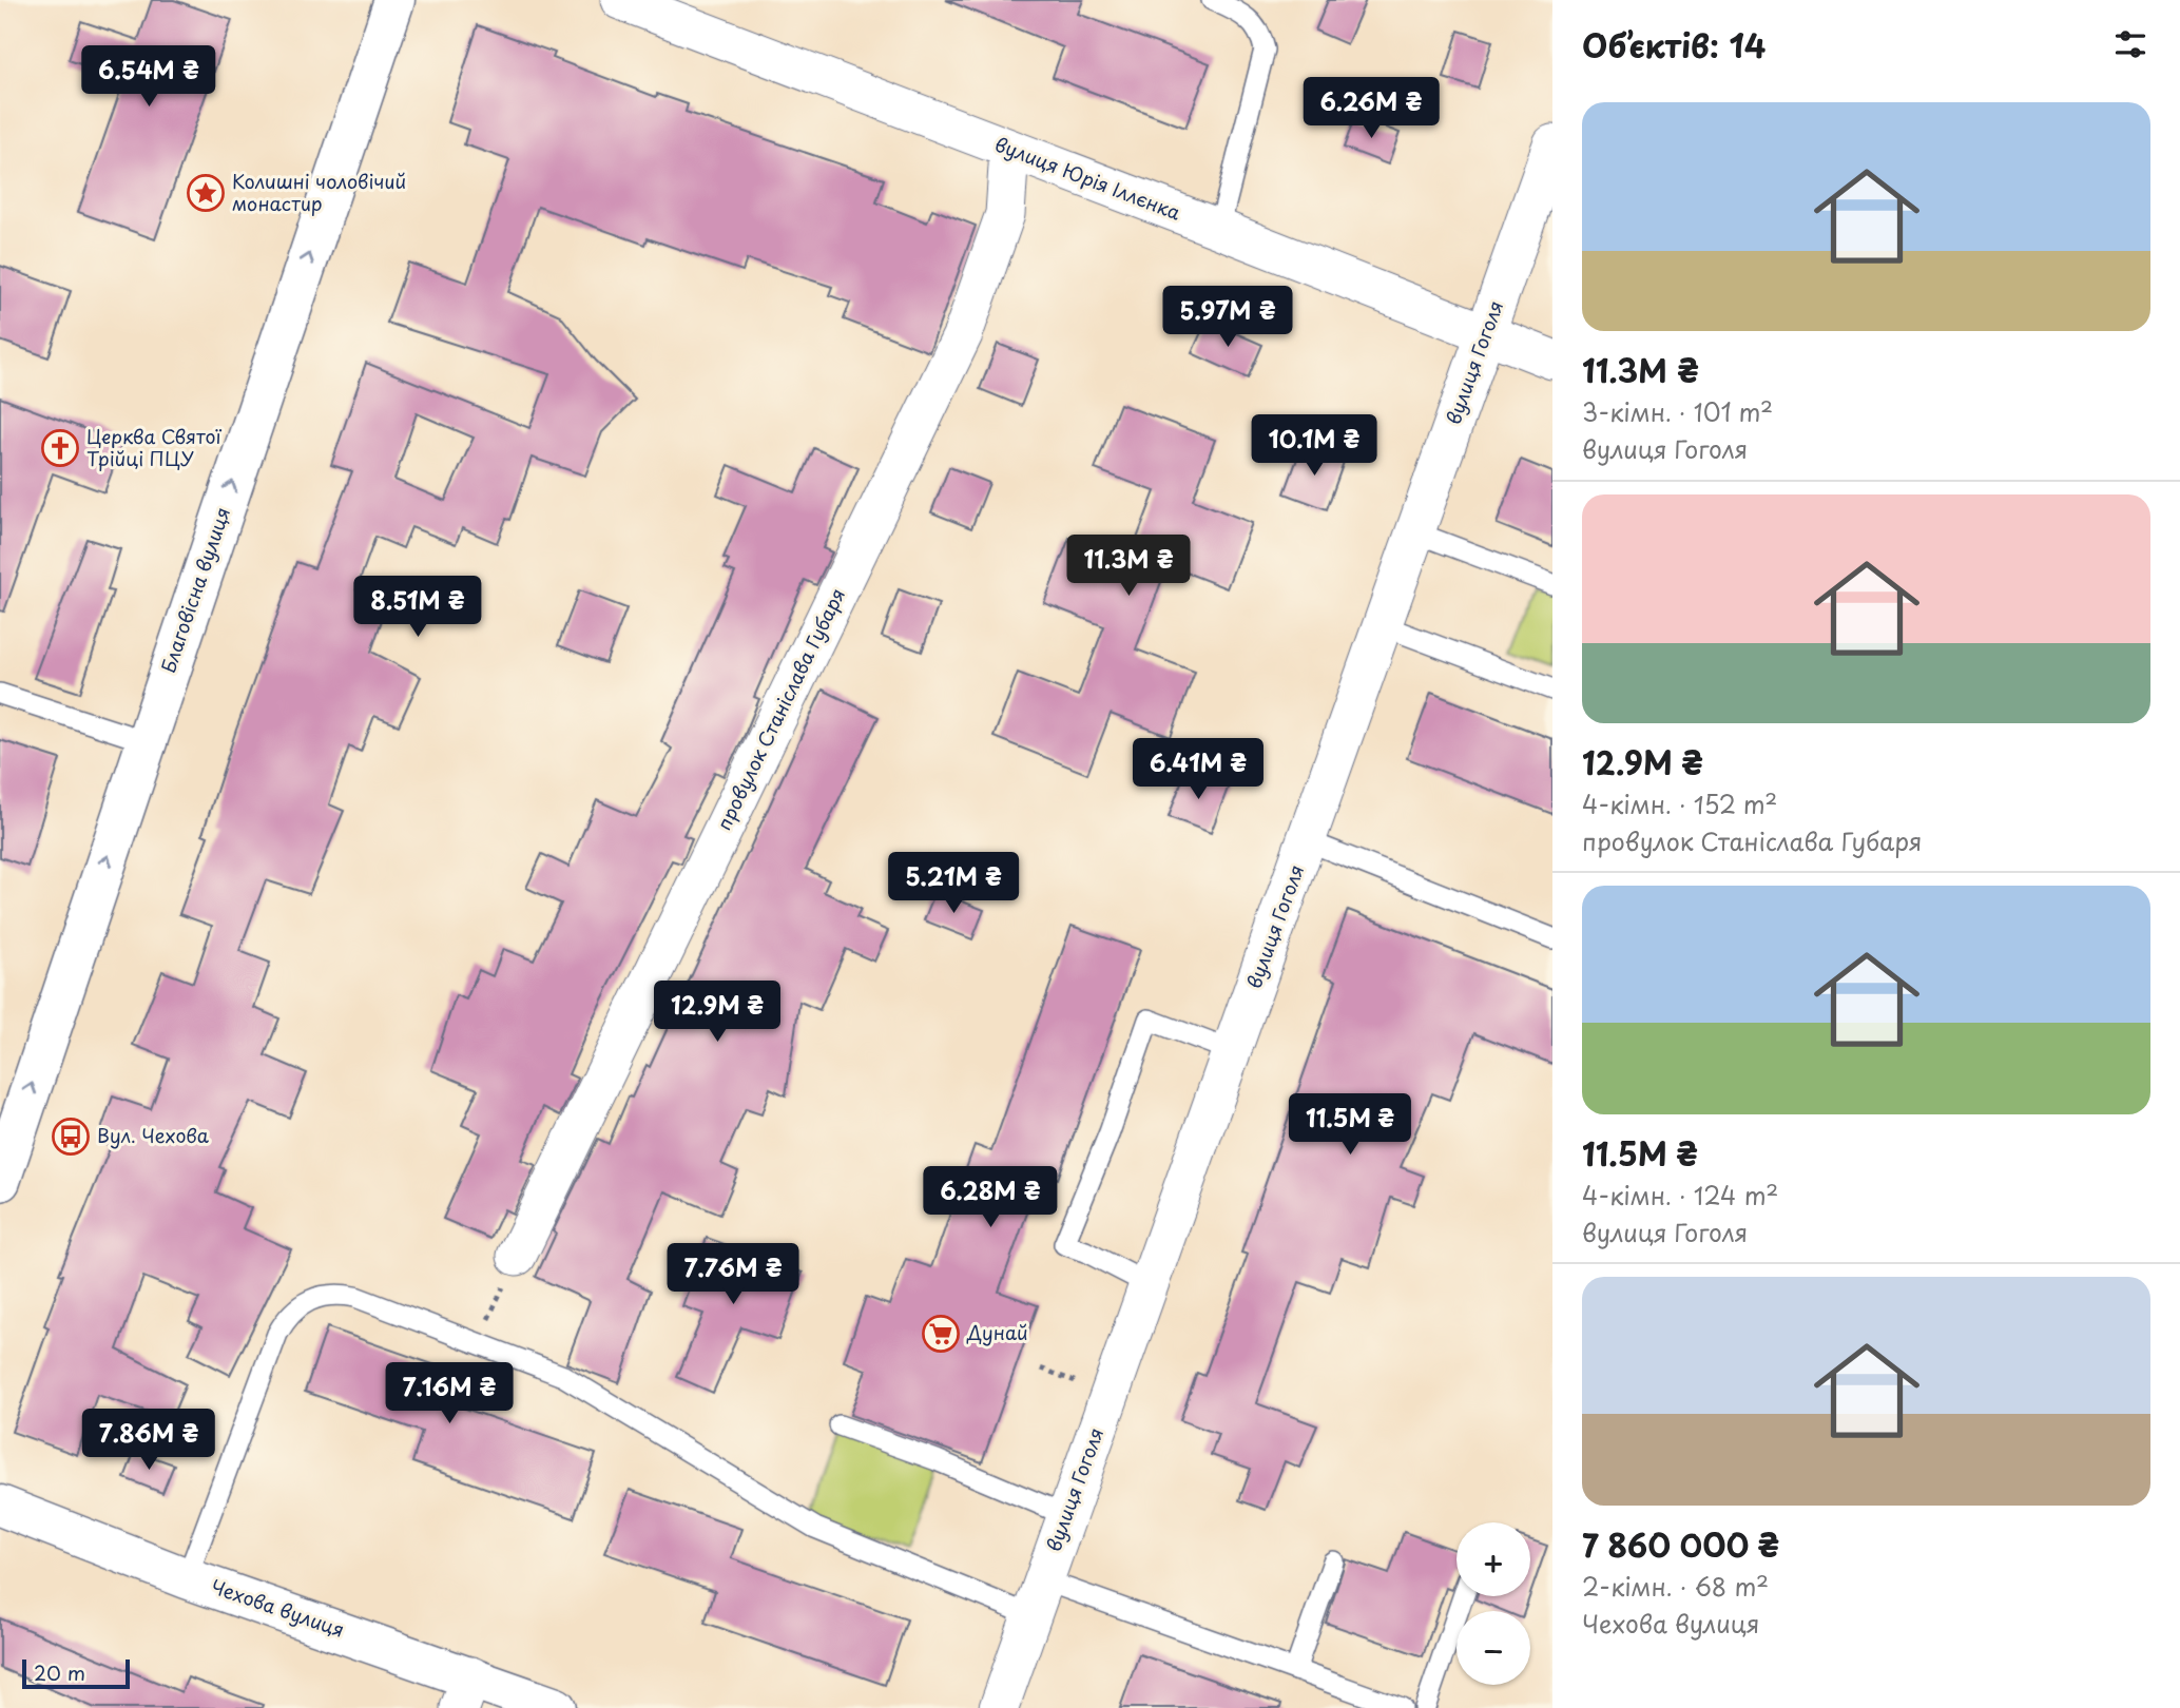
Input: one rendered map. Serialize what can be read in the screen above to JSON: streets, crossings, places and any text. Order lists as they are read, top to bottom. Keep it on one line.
{"streets":{"main road":["Благовісна вулиця","Чехова вулиця"],"street":["вулиця Юрія Іллєнка","вулиця Гоголя","провулок Станіслава Губаря"]},"crossings":[["вулиця Юрія Іллєнка","вулиця Гоголя"],["вулиця Юрія Іллєнка","провулок Станіслава Губаря"]],"one_way":["Благовісна вулиця"],"places":{"place":["Колишні чоловічий монастир"],"church":["Церква Святої Трійці ПЦУ"],"bus stop":["Вул. Чехова"],"supermarket":["Дунай"]},"scale_bar":"20 m","page":{"heading":"Об’єктів: 14","price":["6.54M ₴","6.26M ₴","5.97M ₴","10.1M ₴","11.3M ₴","8.51M ₴","6.41M ₴","5.21M ₴","12.9M ₴","11.5M ₴","6.28M ₴","7.76M ₴","7.16M ₴","7.86M ₴"],"list":[{"name":"11.3M ₴","note":"3-кімн. · 101 m² · вулиця Гоголя"},{"name":"12.9M ₴","note":"4-кімн. · 152 m² · провулок Станіслава Губаря"},{"name":"11.5M ₴","note":"4-кімн. · 124 m² · вулиця Гоголя"},{"name":"7 860 000 ₴","note":"2-кімн. · 68 m² · Чехова вулиця"}],"map_buttons":["+","−"],"scale":"20 m"}}
